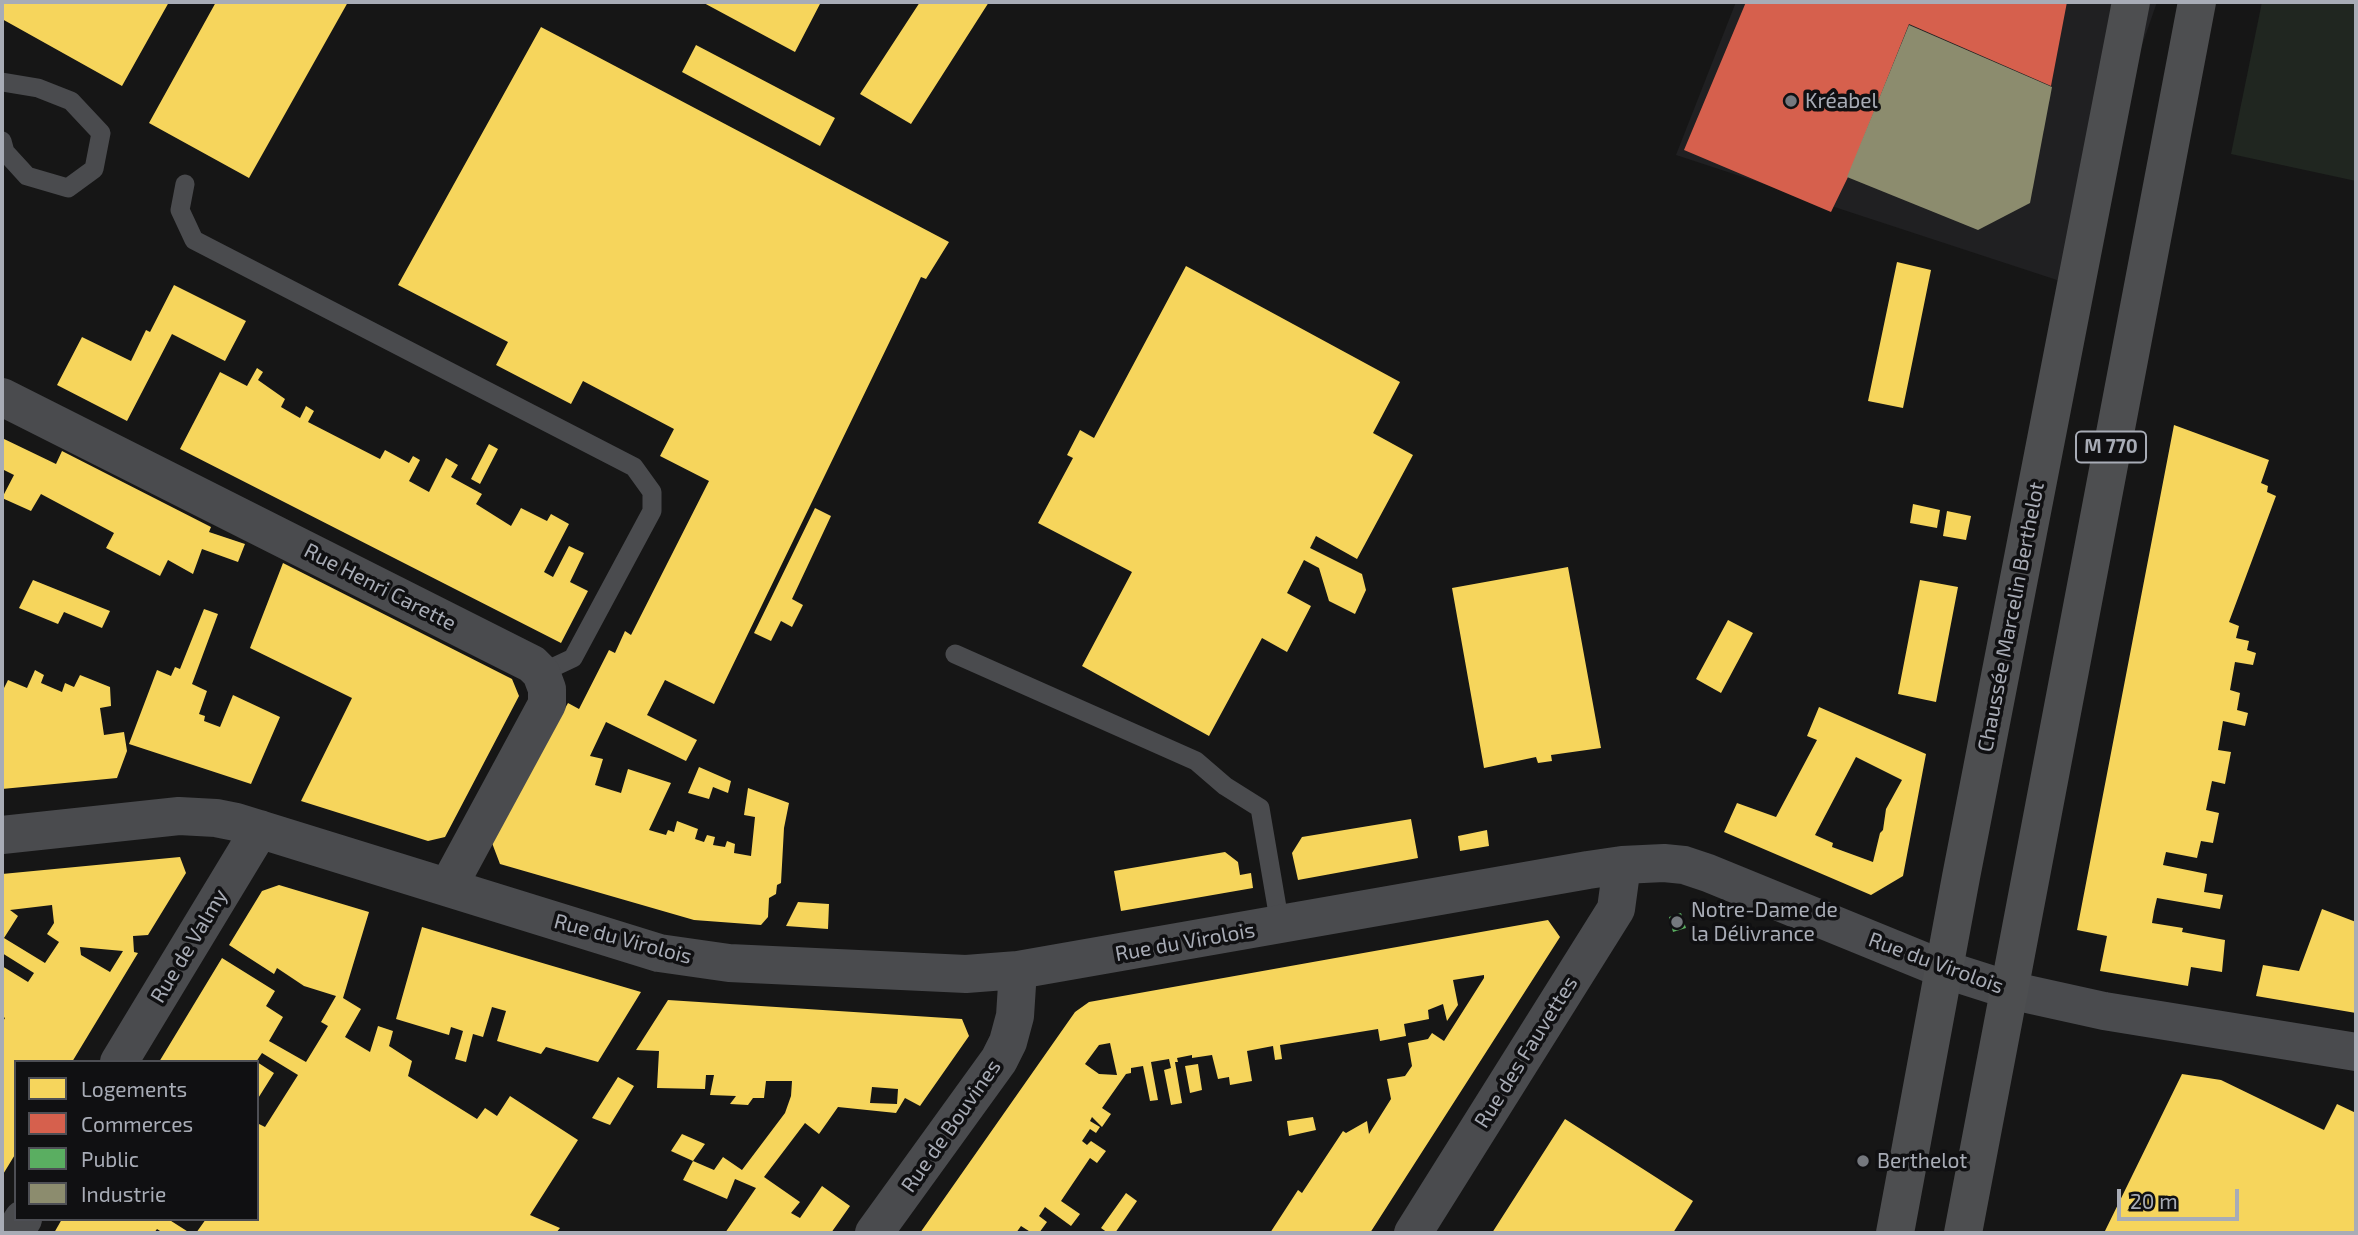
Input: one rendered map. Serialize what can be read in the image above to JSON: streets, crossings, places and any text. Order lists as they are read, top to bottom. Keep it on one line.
{"streets":{"main road":["M 770","Chaussée Marcelin Berthelot"],"street":["Rue Henri Carette","Rue du Virolois","Rue de Valmy","Rue des Fauvettes","Rue de Bouvines"]},"crossings":[["M 770","Rue du Virolois"],["Chaussée Marcelin Berthelot","Rue du Virolois"],["Rue du Virolois","Rue de Valmy"],["Rue du Virolois","Rue des Fauvettes"],["Rue du Virolois","Rue de Bouvines"]],"places":["Kréabel","Notre-Dame de la Délivrance","Berthelot"],"legend":["Logements","Commerces","Public","Industrie"],"scale_bar":"20 m"}
